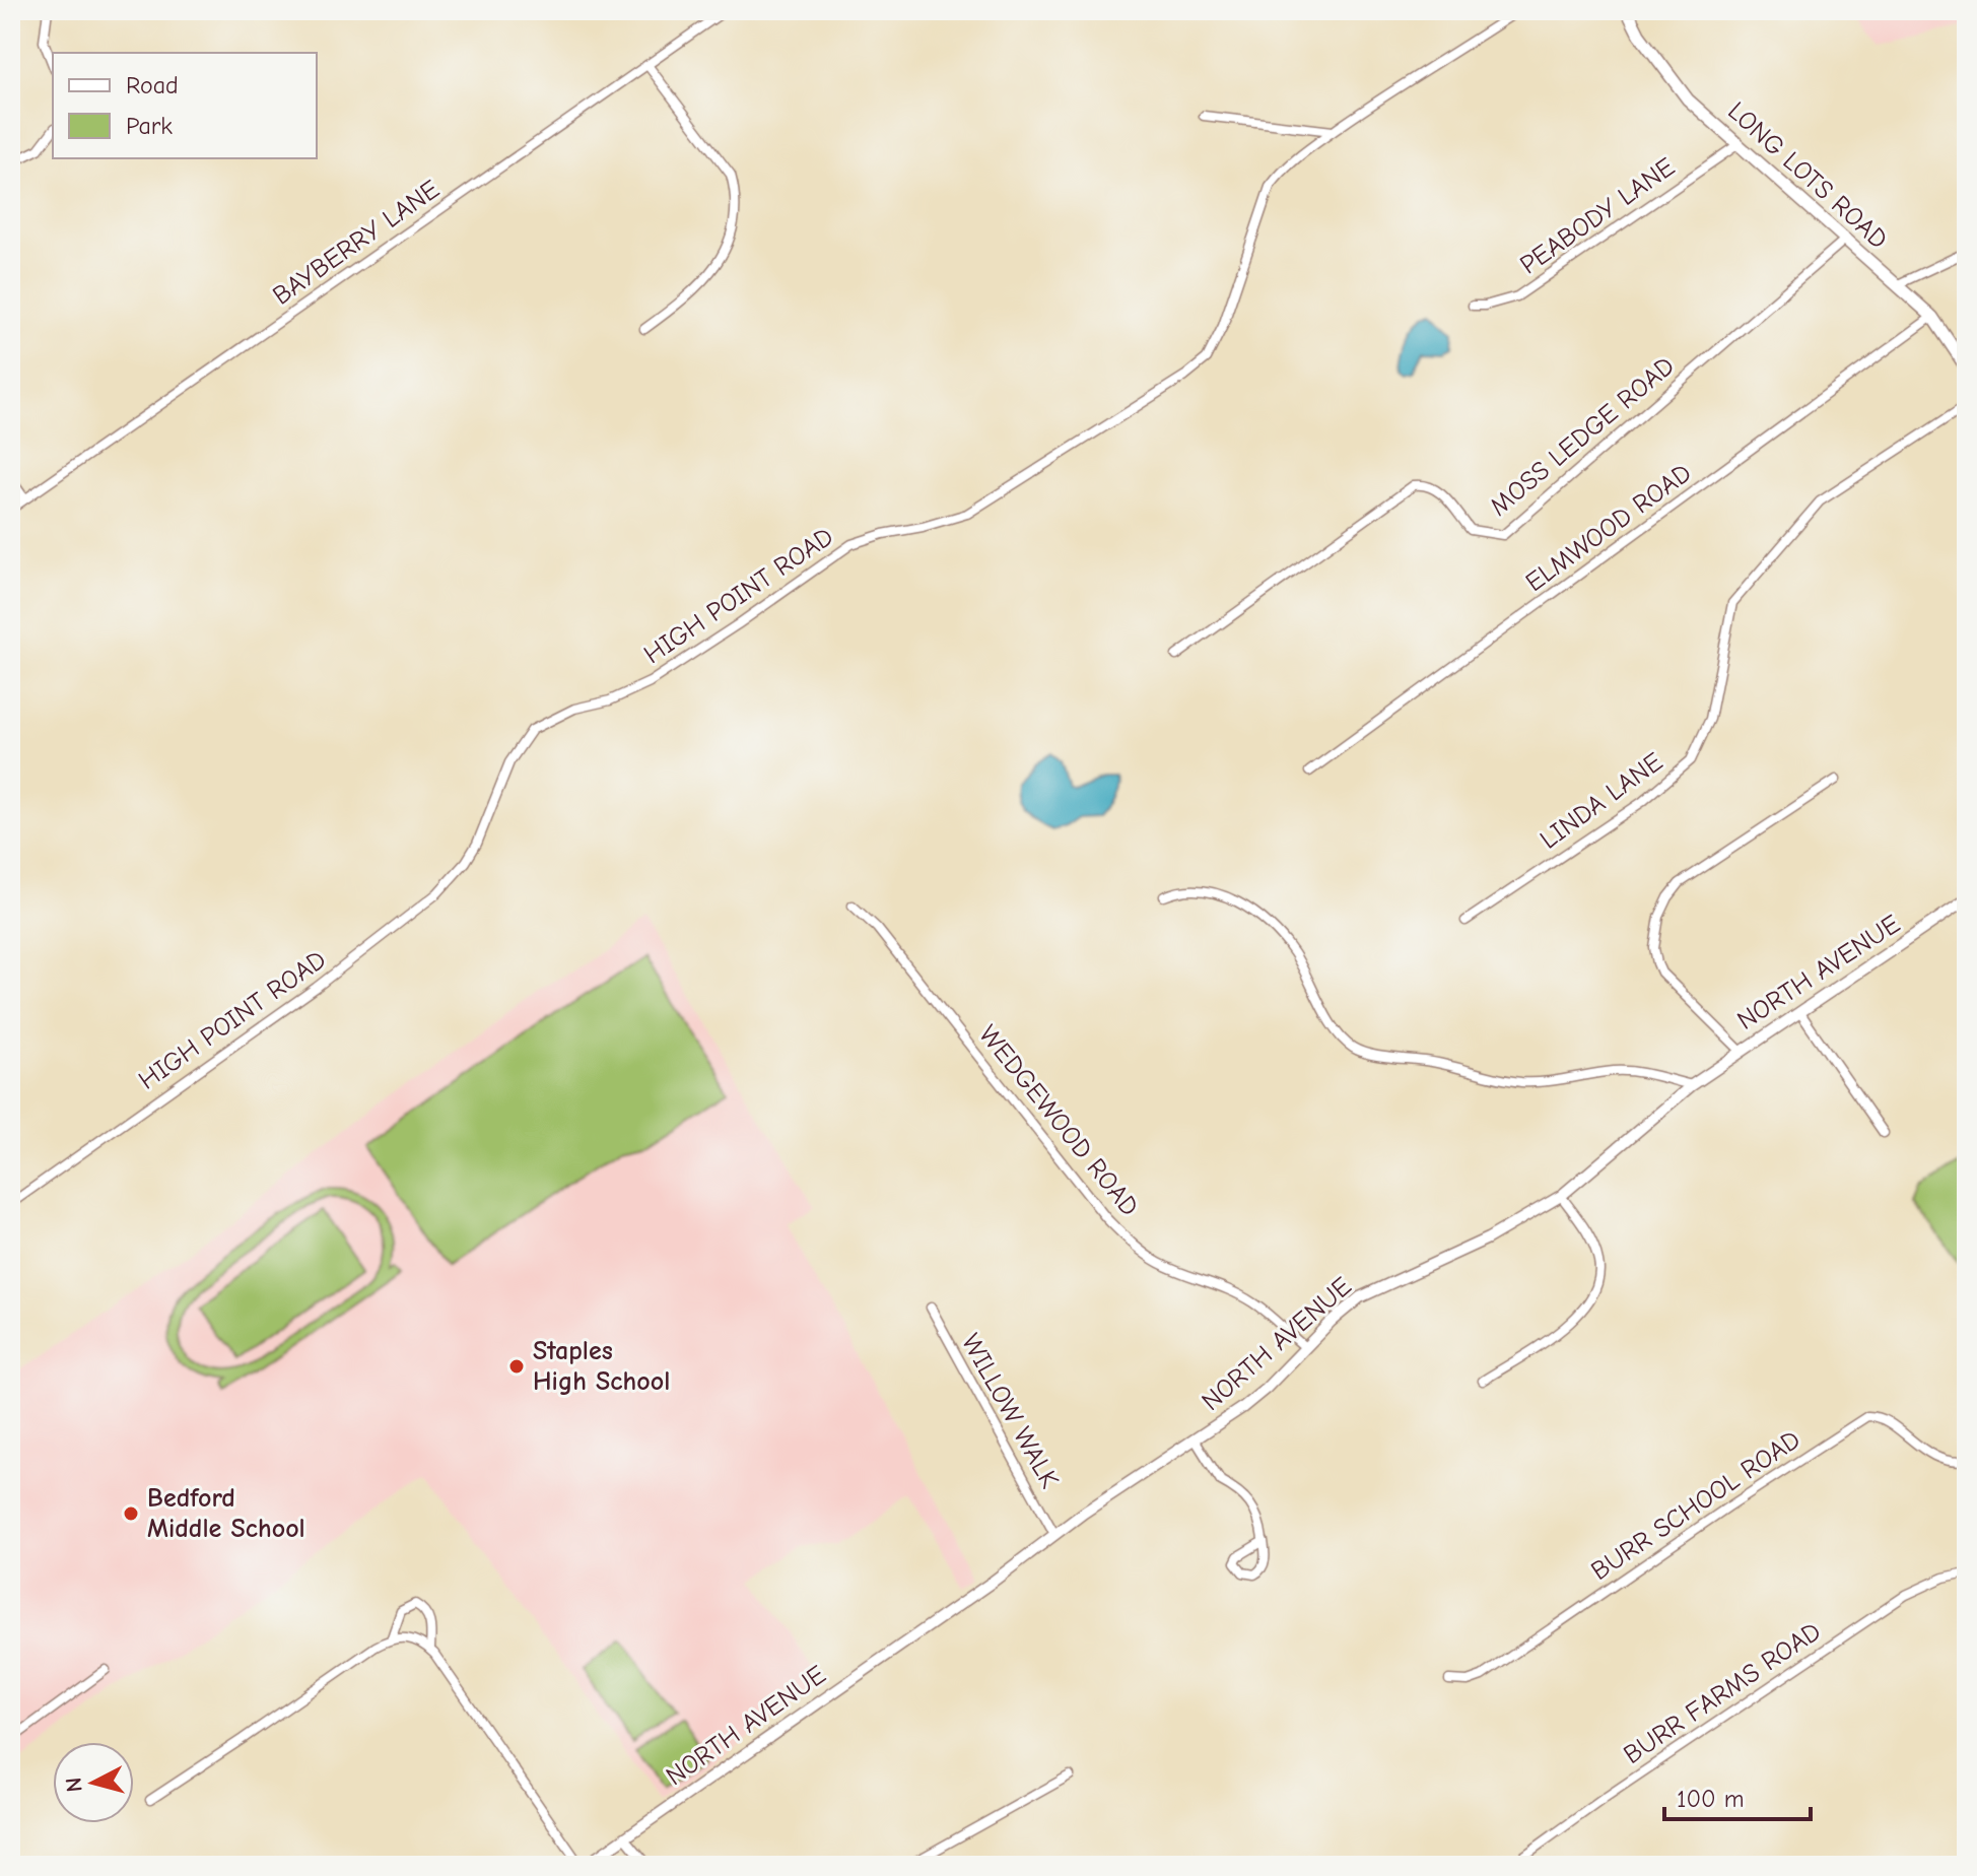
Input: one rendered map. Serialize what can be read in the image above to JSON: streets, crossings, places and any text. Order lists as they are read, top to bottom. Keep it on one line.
{"streets":{"main road":["LONG LOTS ROAD"],"street":["PEABODY LANE","BAYBERRY LANE","MOSS LEDGE ROAD","ELMWOOD ROAD","HIGH POINT ROAD","LINDA LANE","NORTH AVENUE","WEDGEWOOD ROAD","WILLOW WALK","BURR SCHOOL ROAD","BURR FARMS ROAD"]},"crossings":[["LONG LOTS ROAD","PEABODY LANE"],["LONG LOTS ROAD","MOSS LEDGE ROAD"],["LONG LOTS ROAD","ELMWOOD ROAD"],["NORTH AVENUE","WEDGEWOOD ROAD"],["NORTH AVENUE","WILLOW WALK"]],"places":["Staples High School","Bedford Middle School"],"legend":["Road","Park"],"scale_bar":"100 m","north":"left"}
